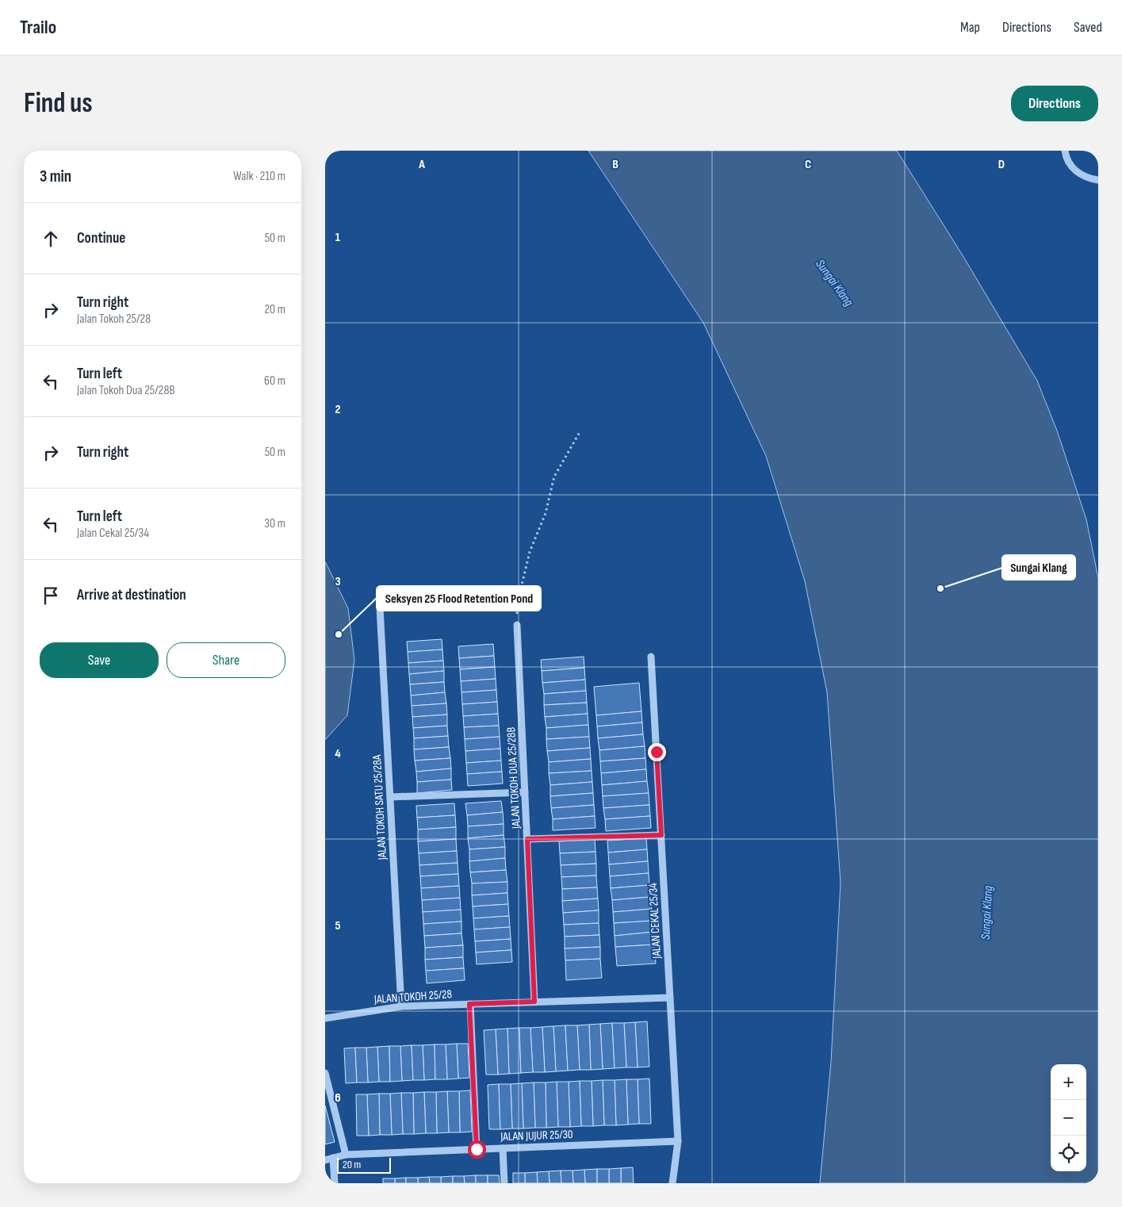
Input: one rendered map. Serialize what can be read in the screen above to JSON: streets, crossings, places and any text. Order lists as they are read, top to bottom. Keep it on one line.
{"streets":{"street":["JALAN TOKOH DUA 25/28B","JALAN TOKOH SATU 25/28A","JALAN CEKAL 25/34","JALAN TOKOH 25/28","JALAN JUJUR 25/30"]},"crossings":[["JALAN TOKOH DUA 25/28B","JALAN TOKOH 25/28"],["JALAN TOKOH SATU 25/28A","JALAN TOKOH 25/28"],["JALAN CEKAL 25/34","JALAN TOKOH 25/28"],["JALAN CEKAL 25/34","JALAN JUJUR 25/30"]],"water":["Sungai Klang"],"places":["Sungai Klang","Seksyen 25 Flood Retention Pond"],"scale_bar":"20 m","page":{"header":"Trailo","nav":["Map","Directions","Saved"],"buttons":["Directions",["Save","Share"]],"title":"Find us","heading":["3 min","Walk · 210 m"],"list":[["Continue","50 m"],["Turn right","Jalan Tokoh 25/28","20 m"],["Turn left","Jalan Tokoh Dua 25/28B","60 m"],["Turn right","50 m"],["Turn left","Jalan Cekal 25/34","30 m"],"Arrive at destination"],"map_buttons":["+","−"],"scale":"20 m"},"grid":{"columns":["A","B","C","D"],"rows":["1","2","3","4","5","6"]}}
